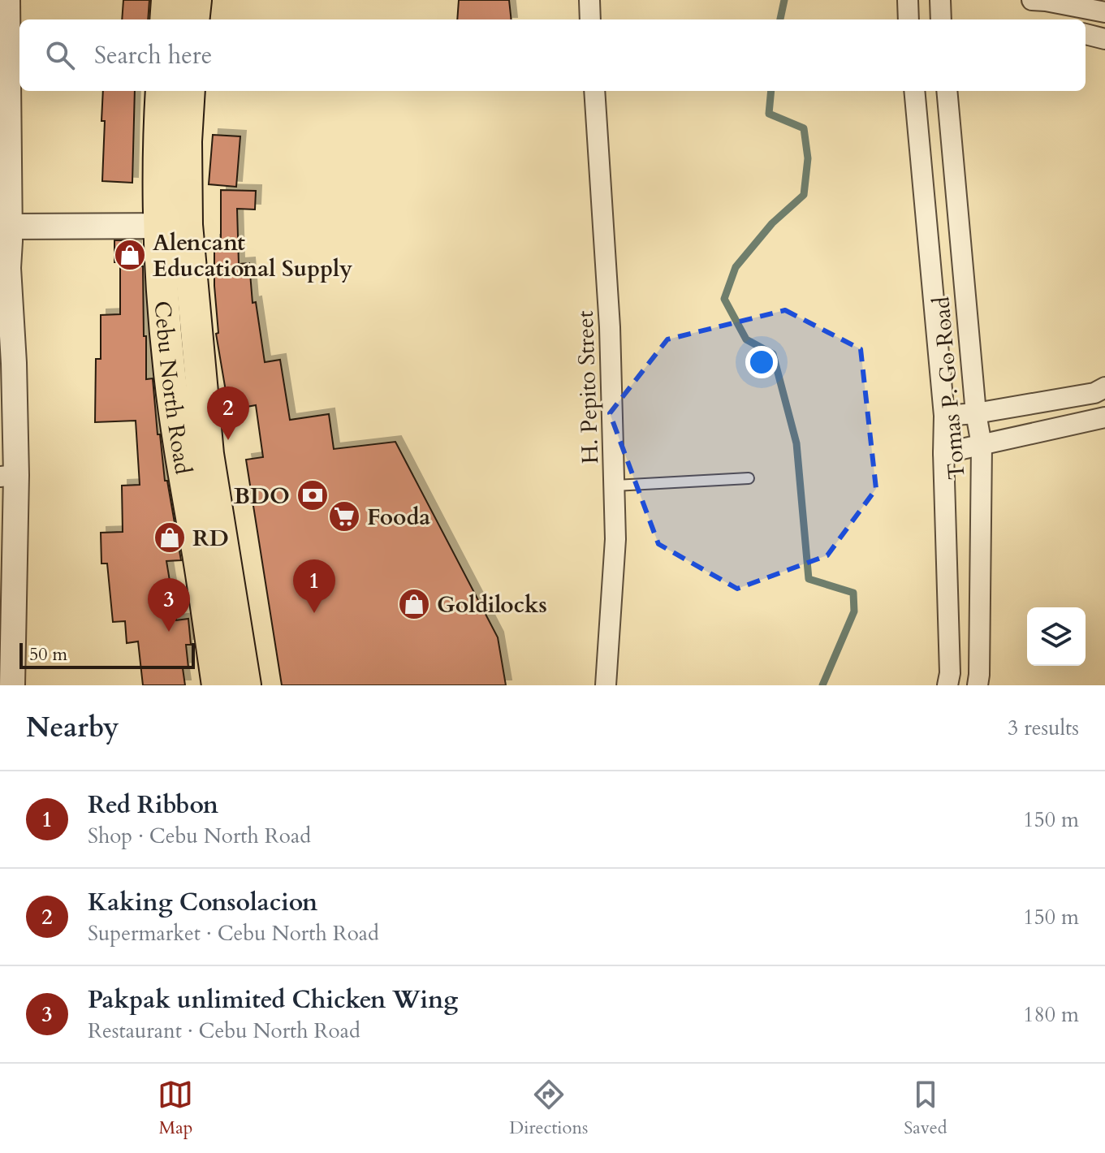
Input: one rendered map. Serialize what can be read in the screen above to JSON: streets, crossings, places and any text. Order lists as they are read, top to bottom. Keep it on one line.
{"streets":{"main road":["Cebu North Road"],"street":["H. Pepito Street","Tomas P. Go Road"]},"places":{"shop":["Alencant Educational Supply","RD","Goldilocks"],"bank":["BDO"],"supermarket":["Fooda"]},"scale_bar":"50 m","page":{"search":"Search here","pins":["2","1","3"],"scale":"50 m","heading":["Nearby","3 results"],"list":[{"mark":"1","name":"Red Ribbon","note":"Shop · Cebu North Road","value":"150 m"},{"mark":"2","name":"Kaking Consolacion","note":"Supermarket · Cebu North Road","value":"150 m"},{"mark":"3","name":"Pakpak unlimited Chicken Wing","note":"Restaurant · Cebu North Road","value":"180 m"}],"nav":["Map","Directions","Saved"]}}
